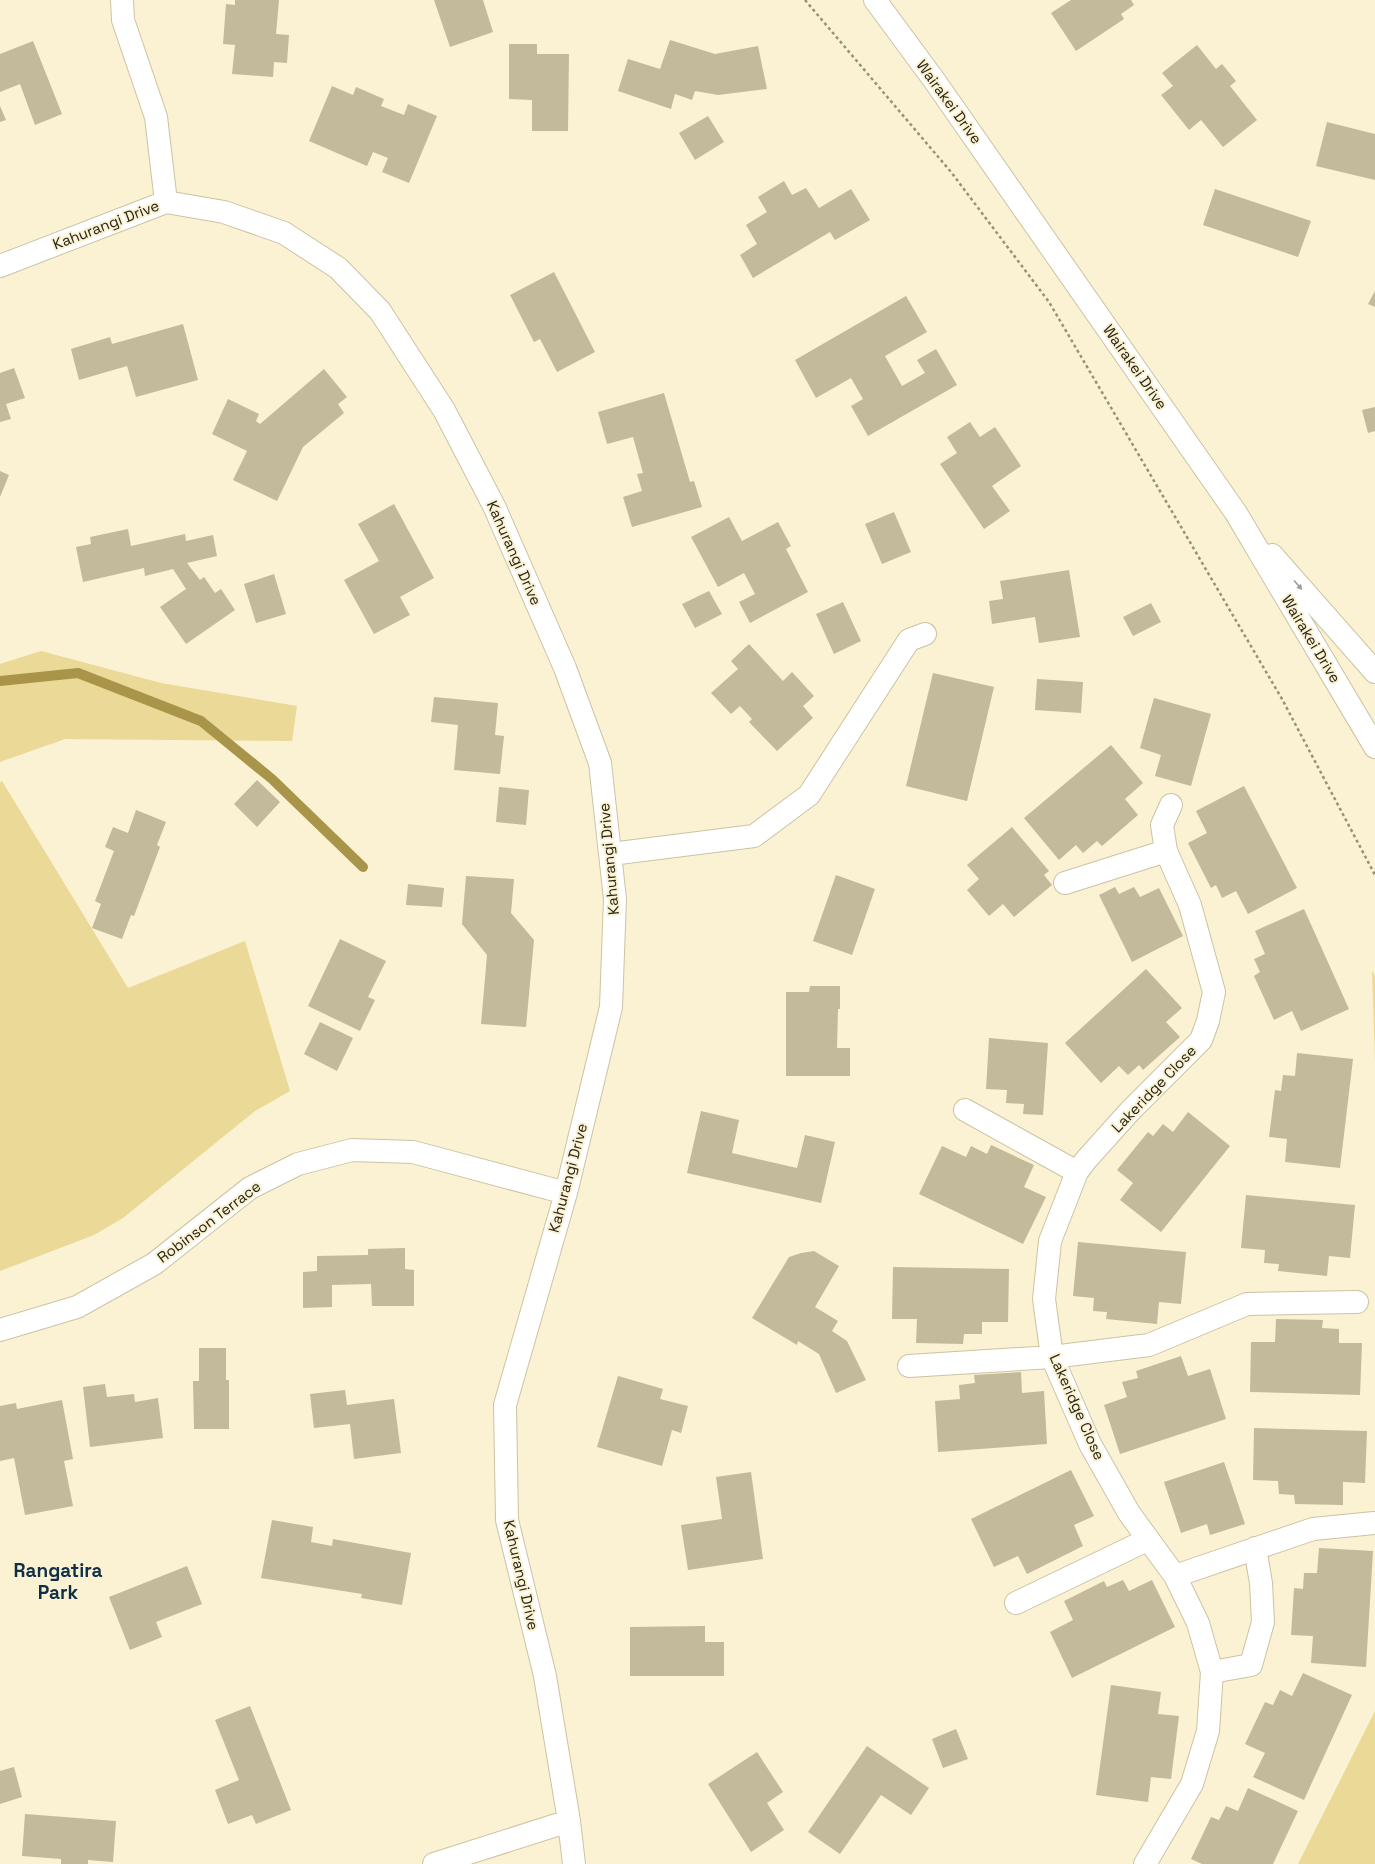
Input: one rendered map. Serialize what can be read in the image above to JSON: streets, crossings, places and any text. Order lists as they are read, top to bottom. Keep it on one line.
{"streets":{"street":["Wairakei Drive","Kahurangi Drive","Lakeridge Close","Robinson Terrace"]},"crossings":[["Kahurangi Drive","Robinson Terrace"]],"districts":["Rangatira Park"]}
